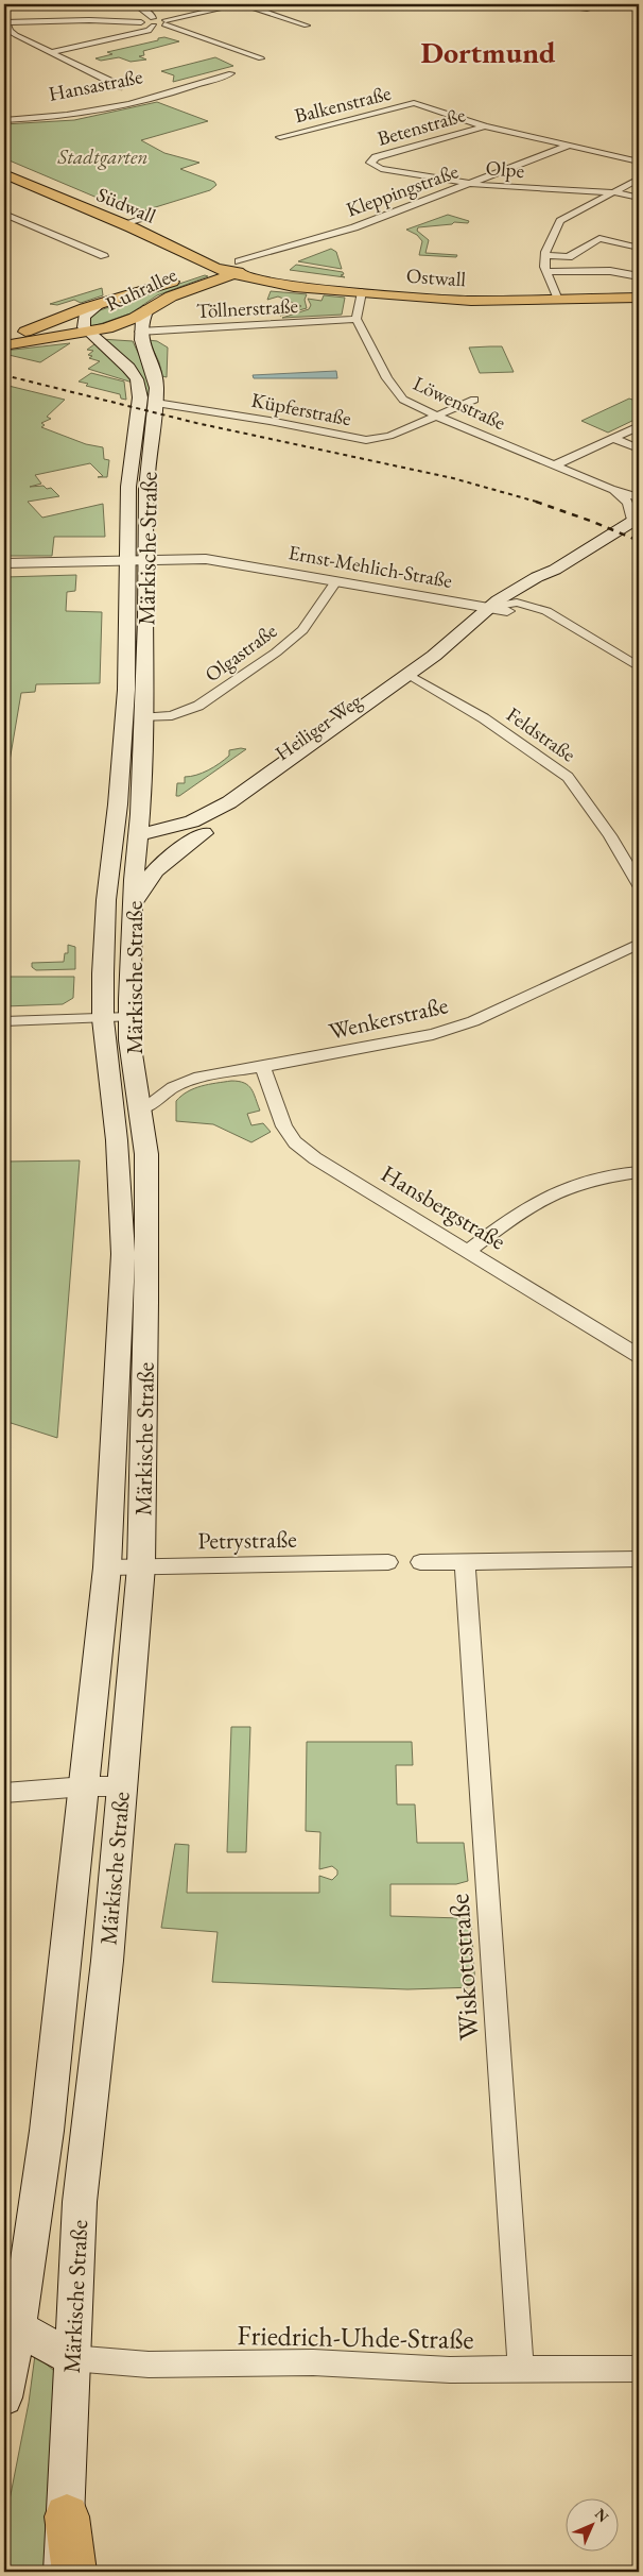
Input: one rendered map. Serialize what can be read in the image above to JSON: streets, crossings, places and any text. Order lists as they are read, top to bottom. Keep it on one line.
{"streets":{"main road":["Südwall","Ostwall","Ruhrallee","Märkische Straße","Heiliger Weg"],"street":["Hansastraße","Balkenstraße","Betenstraße","Olpe","Kleppingstraße","Töllnerstraße","Löwenstraße","Küpferstraße","Ernst-Mehlich-Straße","Olgastraße","Feldstraße","Wenkerstraße","Hansbergstraße","Petrystraße","Wiskottstraße","Friedrich-Uhde-Straße"]},"crossings":[["Balkenstraße","Betenstraße"],["Betenstraße","Olpe"],["Olpe","Kleppingstraße"],["Kleppingstraße","Südwall"],["Kleppingstraße","Ostwall"],["Kleppingstraße","Ruhrallee"],["Südwall","Ostwall"],["Südwall","Ruhrallee"],["Ostwall","Ruhrallee"],["Ruhrallee","Märkische Straße"],["Töllnerstraße","Löwenstraße"],["Töllnerstraße","Märkische Straße"],["Löwenstraße","Küpferstraße"],["Löwenstraße","Heiliger Weg"],["Küpferstraße","Märkische Straße"],["Märkische Straße","Ernst-Mehlich-Straße"],["Märkische Straße","Olgastraße"],["Märkische Straße","Heiliger Weg"],["Märkische Straße","Wenkerstraße"],["Märkische Straße","Petrystraße"],["Märkische Straße","Friedrich-Uhde-Straße"],["Ernst-Mehlich-Straße","Olgastraße"],["Ernst-Mehlich-Straße","Heiliger Weg"],["Heiliger Weg","Feldstraße"],["Wenkerstraße","Hansbergstraße"],["Wiskottstraße","Friedrich-Uhde-Straße"]],"districts":["Dortmund"],"parks":["Stadtgarten"],"north":"top right"}
